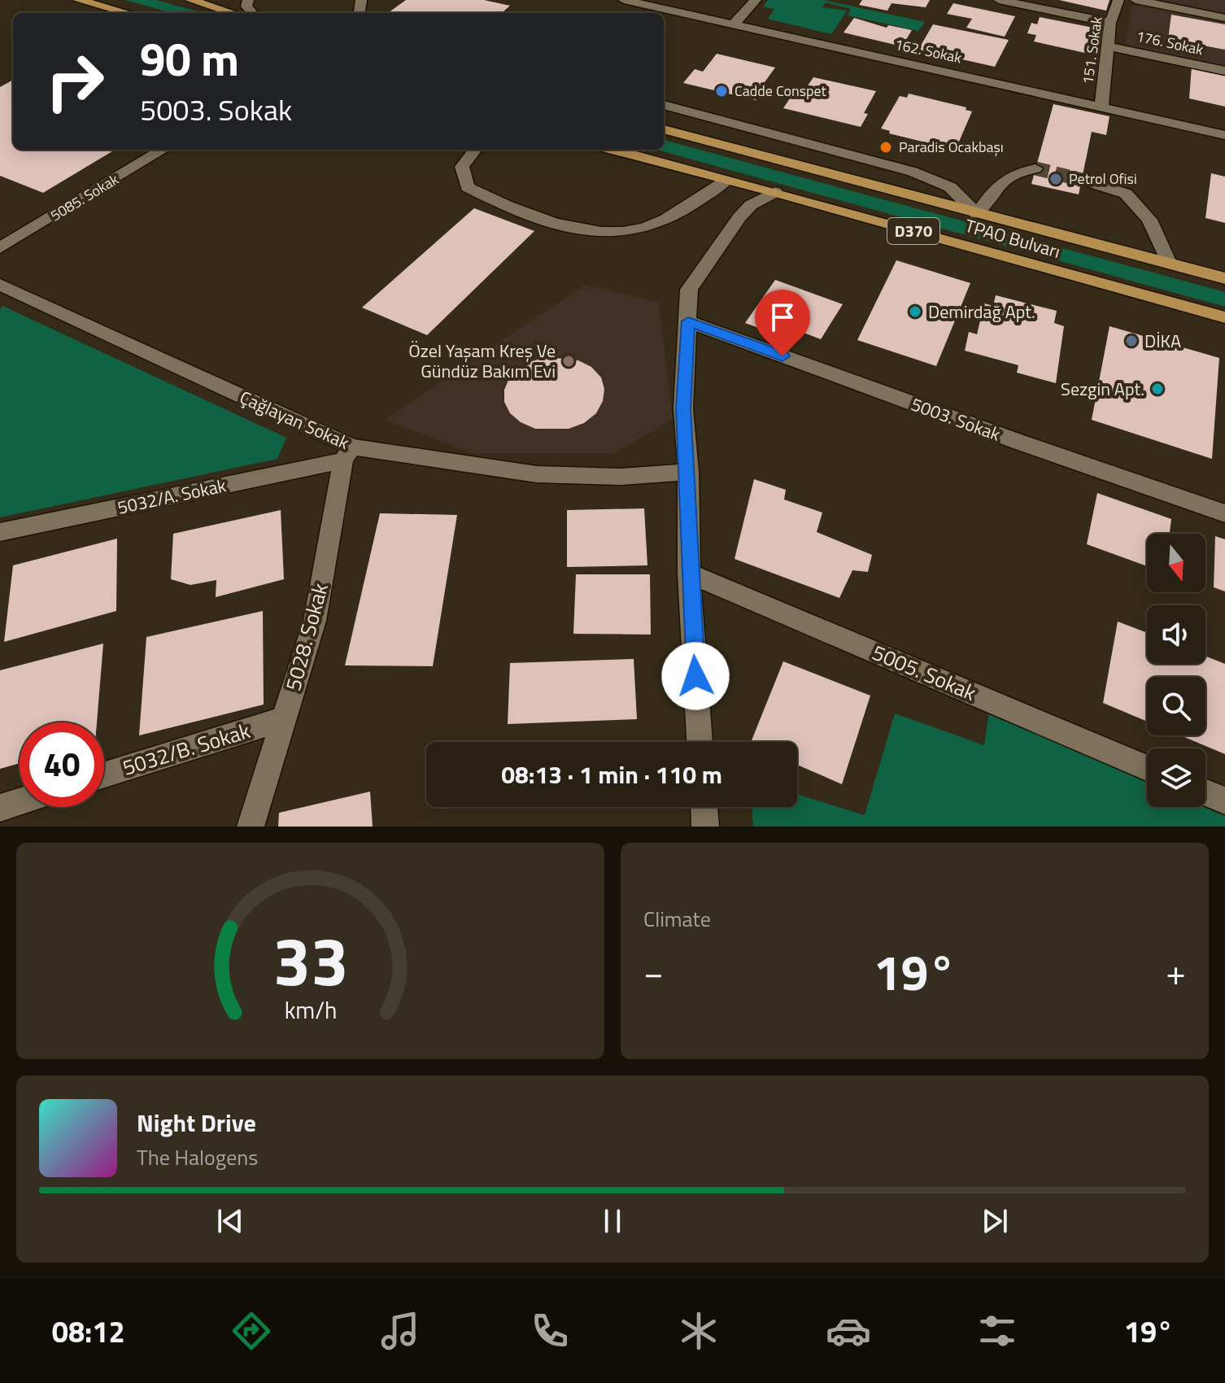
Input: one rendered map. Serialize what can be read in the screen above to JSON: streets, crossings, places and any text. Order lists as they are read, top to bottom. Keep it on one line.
{"streets":{"highway":["D370","TPAO Bulvarı"],"street":["176. Sokak","151. Sokak","162. Sokak","5085. Sokak","5003. Sokak","Çağlayan Sokak","5032/A. Sokak","5028. Sokak","5005. Sokak","5032/B. Sokak"]},"crossings":[["176. Sokak","151. Sokak"],["151. Sokak","162. Sokak"],["Çağlayan Sokak","5032/A. Sokak"],["Çağlayan Sokak","5028. Sokak"],["5032/A. Sokak","5028. Sokak"],["5028. Sokak","5032/B. Sokak"]],"places":["Cadde Conspet","Paradis Ocakbaşı","Petrol Ofisi","Demirdağ Apt.","DİKA","Özel Yaşam Kreş Ve Gündüz Bakım Evi","Sezgin Apt."],"north":"bottom","page":{"turn":["90 m","5003. Sokak"],"limit":"40","trip":"08:13 · 1 min · 110 m","tile":"Climate","heat":["−","19°","+"],"song":["Night Drive","The Halogens"],"tabs":["08:12","19°"],"gauge":["33","km/h"]}}
